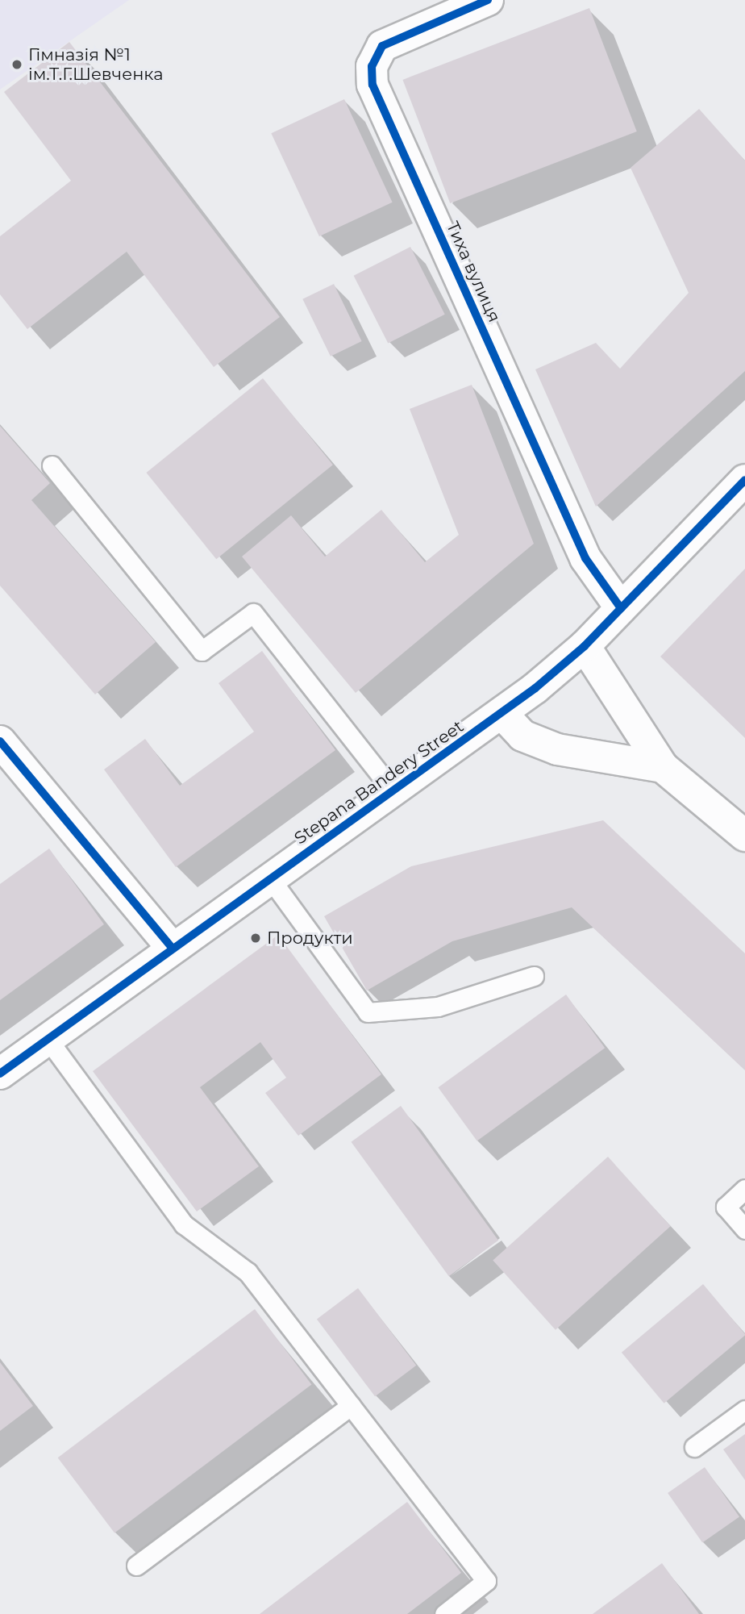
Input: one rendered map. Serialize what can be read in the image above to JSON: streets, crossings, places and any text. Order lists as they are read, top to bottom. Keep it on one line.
{"streets":{"street":["Тиха вулиця","Stepana Bandery Street"]},"crossings":[["Тиха вулиця","Stepana Bandery Street"]],"places":["Гімназія №1 ім.Т.Г.Шевченка","Продукти"]}
